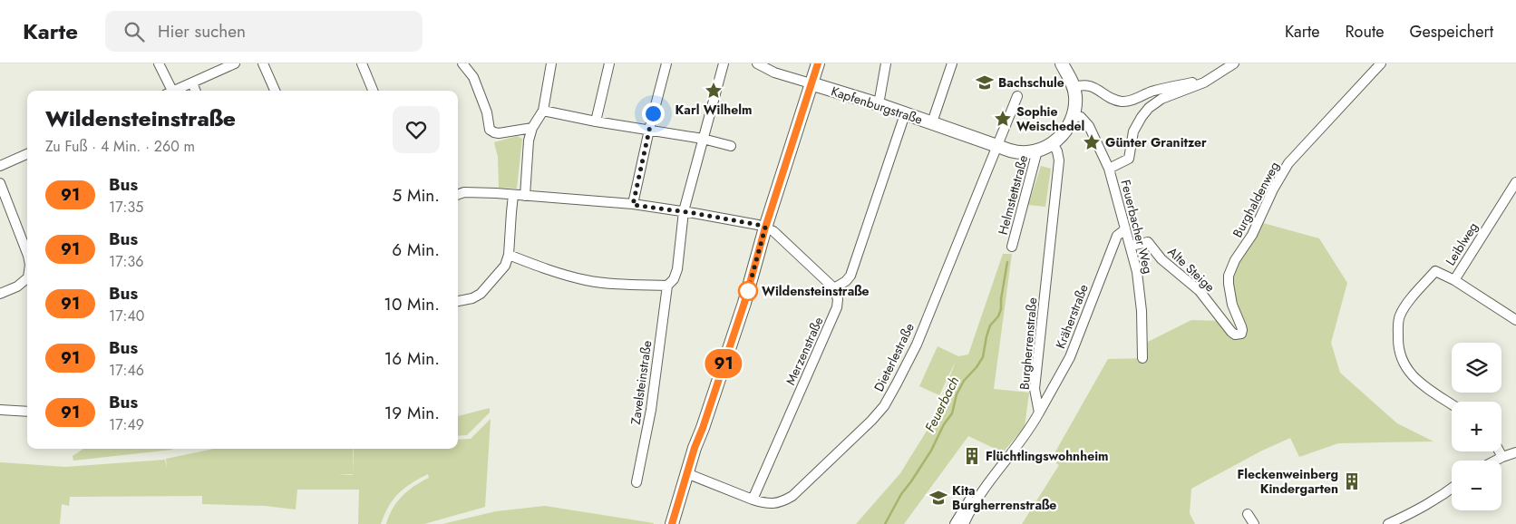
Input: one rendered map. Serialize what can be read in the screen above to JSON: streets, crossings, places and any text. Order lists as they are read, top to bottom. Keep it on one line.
{"streets":{"main road":["Kapfenburgstraße"],"street":["Helmstettstraße","Burghaldenweg","Feuerbacher Weg","Leiblweg","Alte Steige","Kräherstraße","Burgherrenstraße","Merzenstraße","Dieterlestraße","Zavelsteinstraße"]},"crossings":[["Kapfenburgstraße","Helmstettstraße"],["Kapfenburgstraße","Dieterlestraße"],["Burghaldenweg","Alte Steige"],["Feuerbacher Weg","Alte Steige"],["Feuerbacher Weg","Kräherstraße"],["Kräherstraße","Burgherrenstraße"],["Merzenstraße","Dieterlestraße"]],"water":["Feuerbach"],"places":{"school or university":["Bachschule","Kita Burgherrenstraße"],"place":["Karl Wilhelm","Sophie Weischedel","Günter Granitzer"],"other":["Wildensteinstraße"],"building":["Flüchtlingswohnheim","Fleckenweinberg Kindergarten"]},"lines":["bus line 91"],"page":{"header":"Karte","search":"Hier suchen","nav":["Karte","Route","Gespeichert"],"on_map":"91","heading":["Wildensteinstraße","Zu Fuß · 4 Min. · 260 m"],"list":[{"mark":"91","name":"Bus","note":"17:35","value":"5 Min."},{"mark":"91","name":"Bus","note":"17:36","value":"6 Min."},{"mark":"91","name":"Bus","note":"17:40","value":"10 Min."},{"mark":"91","name":"Bus","note":"17:46","value":"16 Min."},{"mark":"91","name":"Bus","note":"17:49","value":"19 Min."}],"map_buttons":["+","−"]}}
